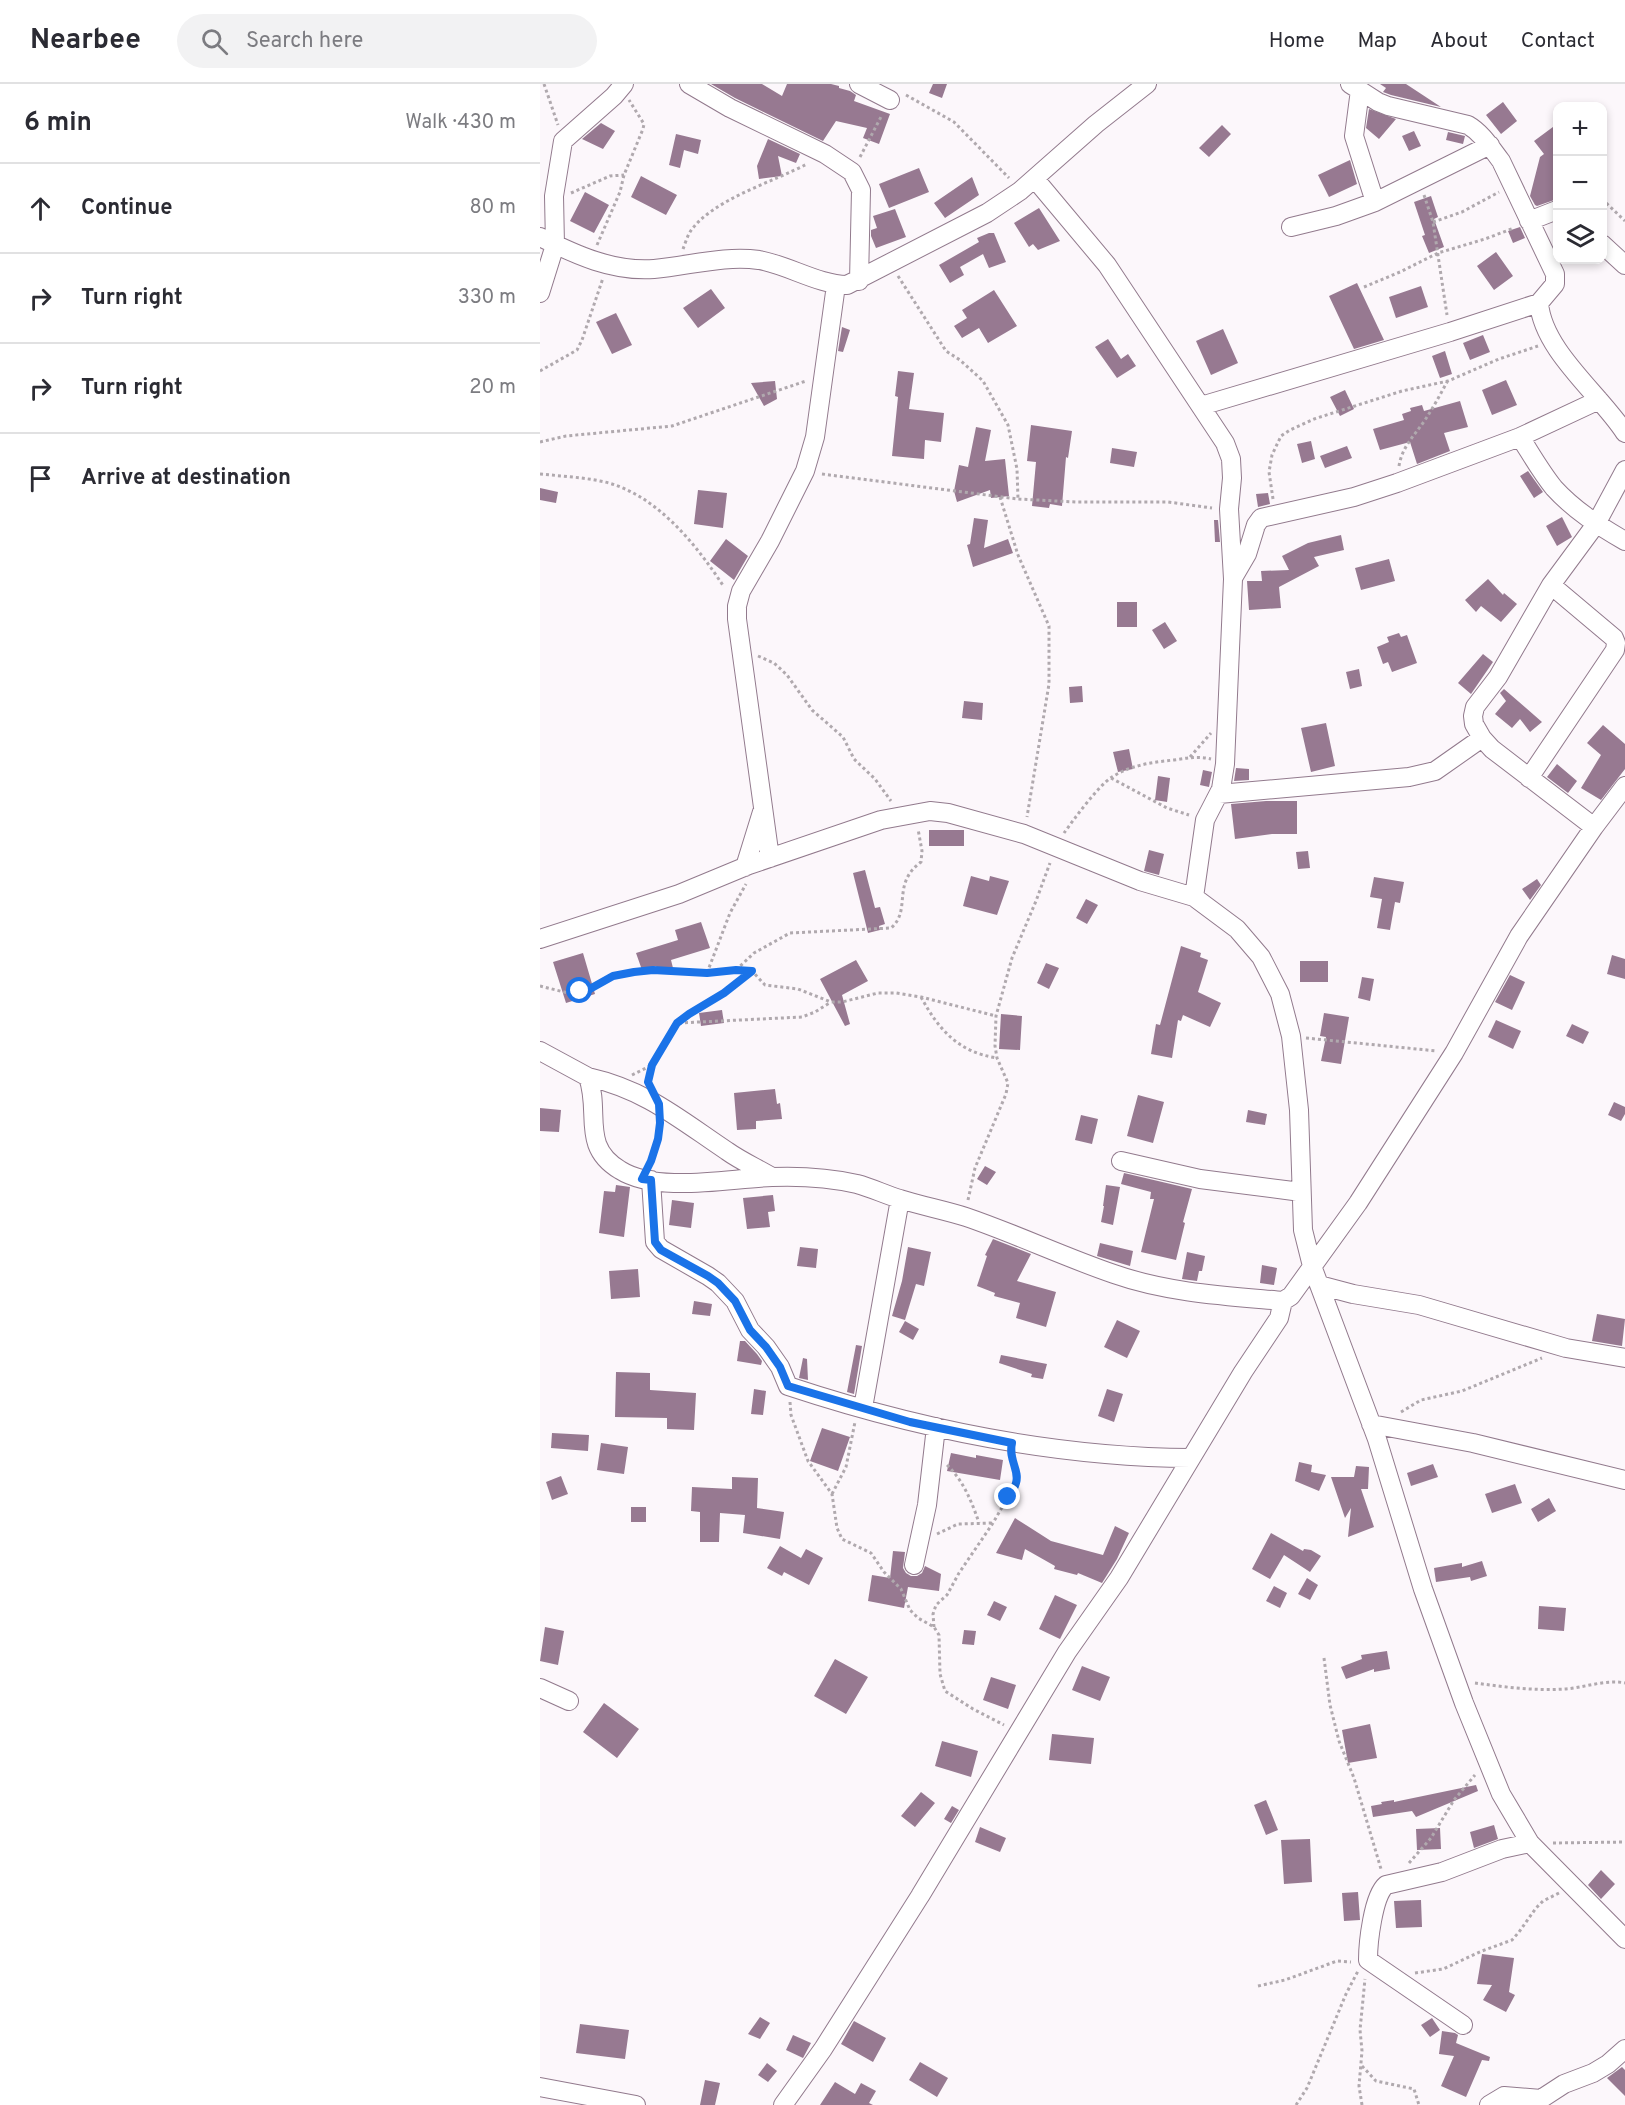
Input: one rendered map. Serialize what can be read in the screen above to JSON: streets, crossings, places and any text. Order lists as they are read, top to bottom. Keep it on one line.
{"page":{"header":"Nearbee","search":"Search here","nav":["Home","Map","About","Contact"],"heading":["6 min","Walk · 430 m"],"map_buttons":["+","−"],"list":[["Continue","80 m"],["Turn right","330 m"],["Turn right","20 m"],"Arrive at destination"]}}
